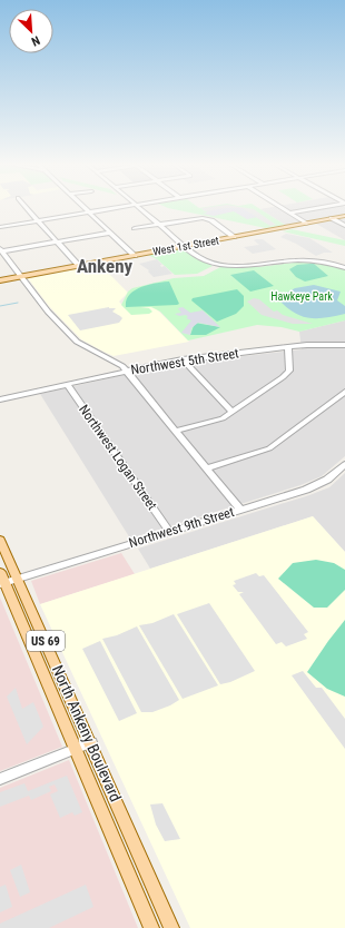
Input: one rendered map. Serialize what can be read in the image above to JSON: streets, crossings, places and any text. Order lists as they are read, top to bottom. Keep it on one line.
{"streets":{"main road":["West 1st Street","US 69","North Ankeny Boulevard"],"street":["Northwest 5th Street","Northwest Logan Street","Northwest 9th Street"]},"crossings":[["Northwest 5th Street","Northwest Logan Street"],["Northwest Logan Street","Northwest 9th Street"],["Northwest 9th Street","North Ankeny Boulevard"]],"districts":["Ankeny"],"parks":["Hawkeye Park"],"north":"bottom right"}
